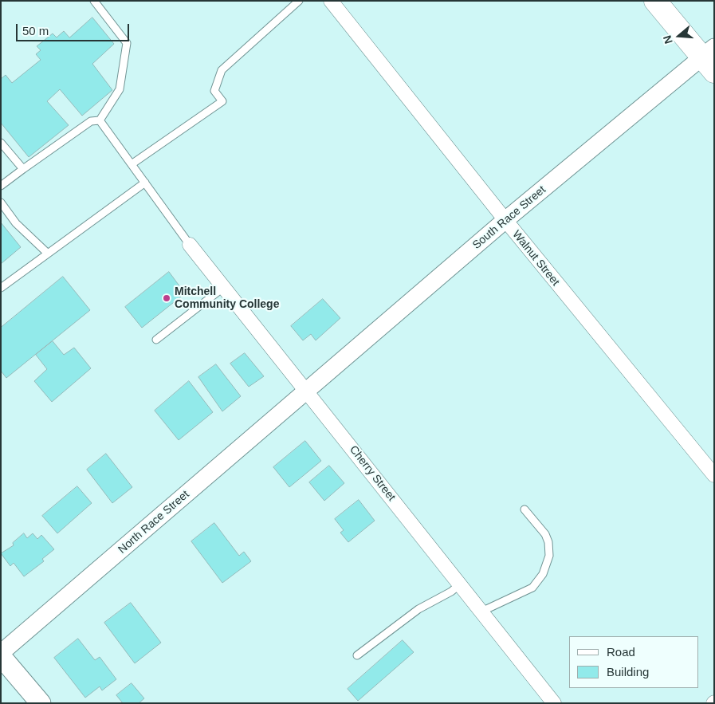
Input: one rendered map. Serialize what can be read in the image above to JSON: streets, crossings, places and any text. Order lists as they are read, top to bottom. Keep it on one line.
{"streets":{"street":["South Race Street","Walnut Street","Cherry Street","North Race Street"]},"crossings":[["South Race Street","Walnut Street"],["South Race Street","Cherry Street"],["South Race Street","North Race Street"],["Cherry Street","North Race Street"]],"places":["Mitchell Community College"],"legend":["Road","Building"],"scale_bar":"50 m","north":"left"}
